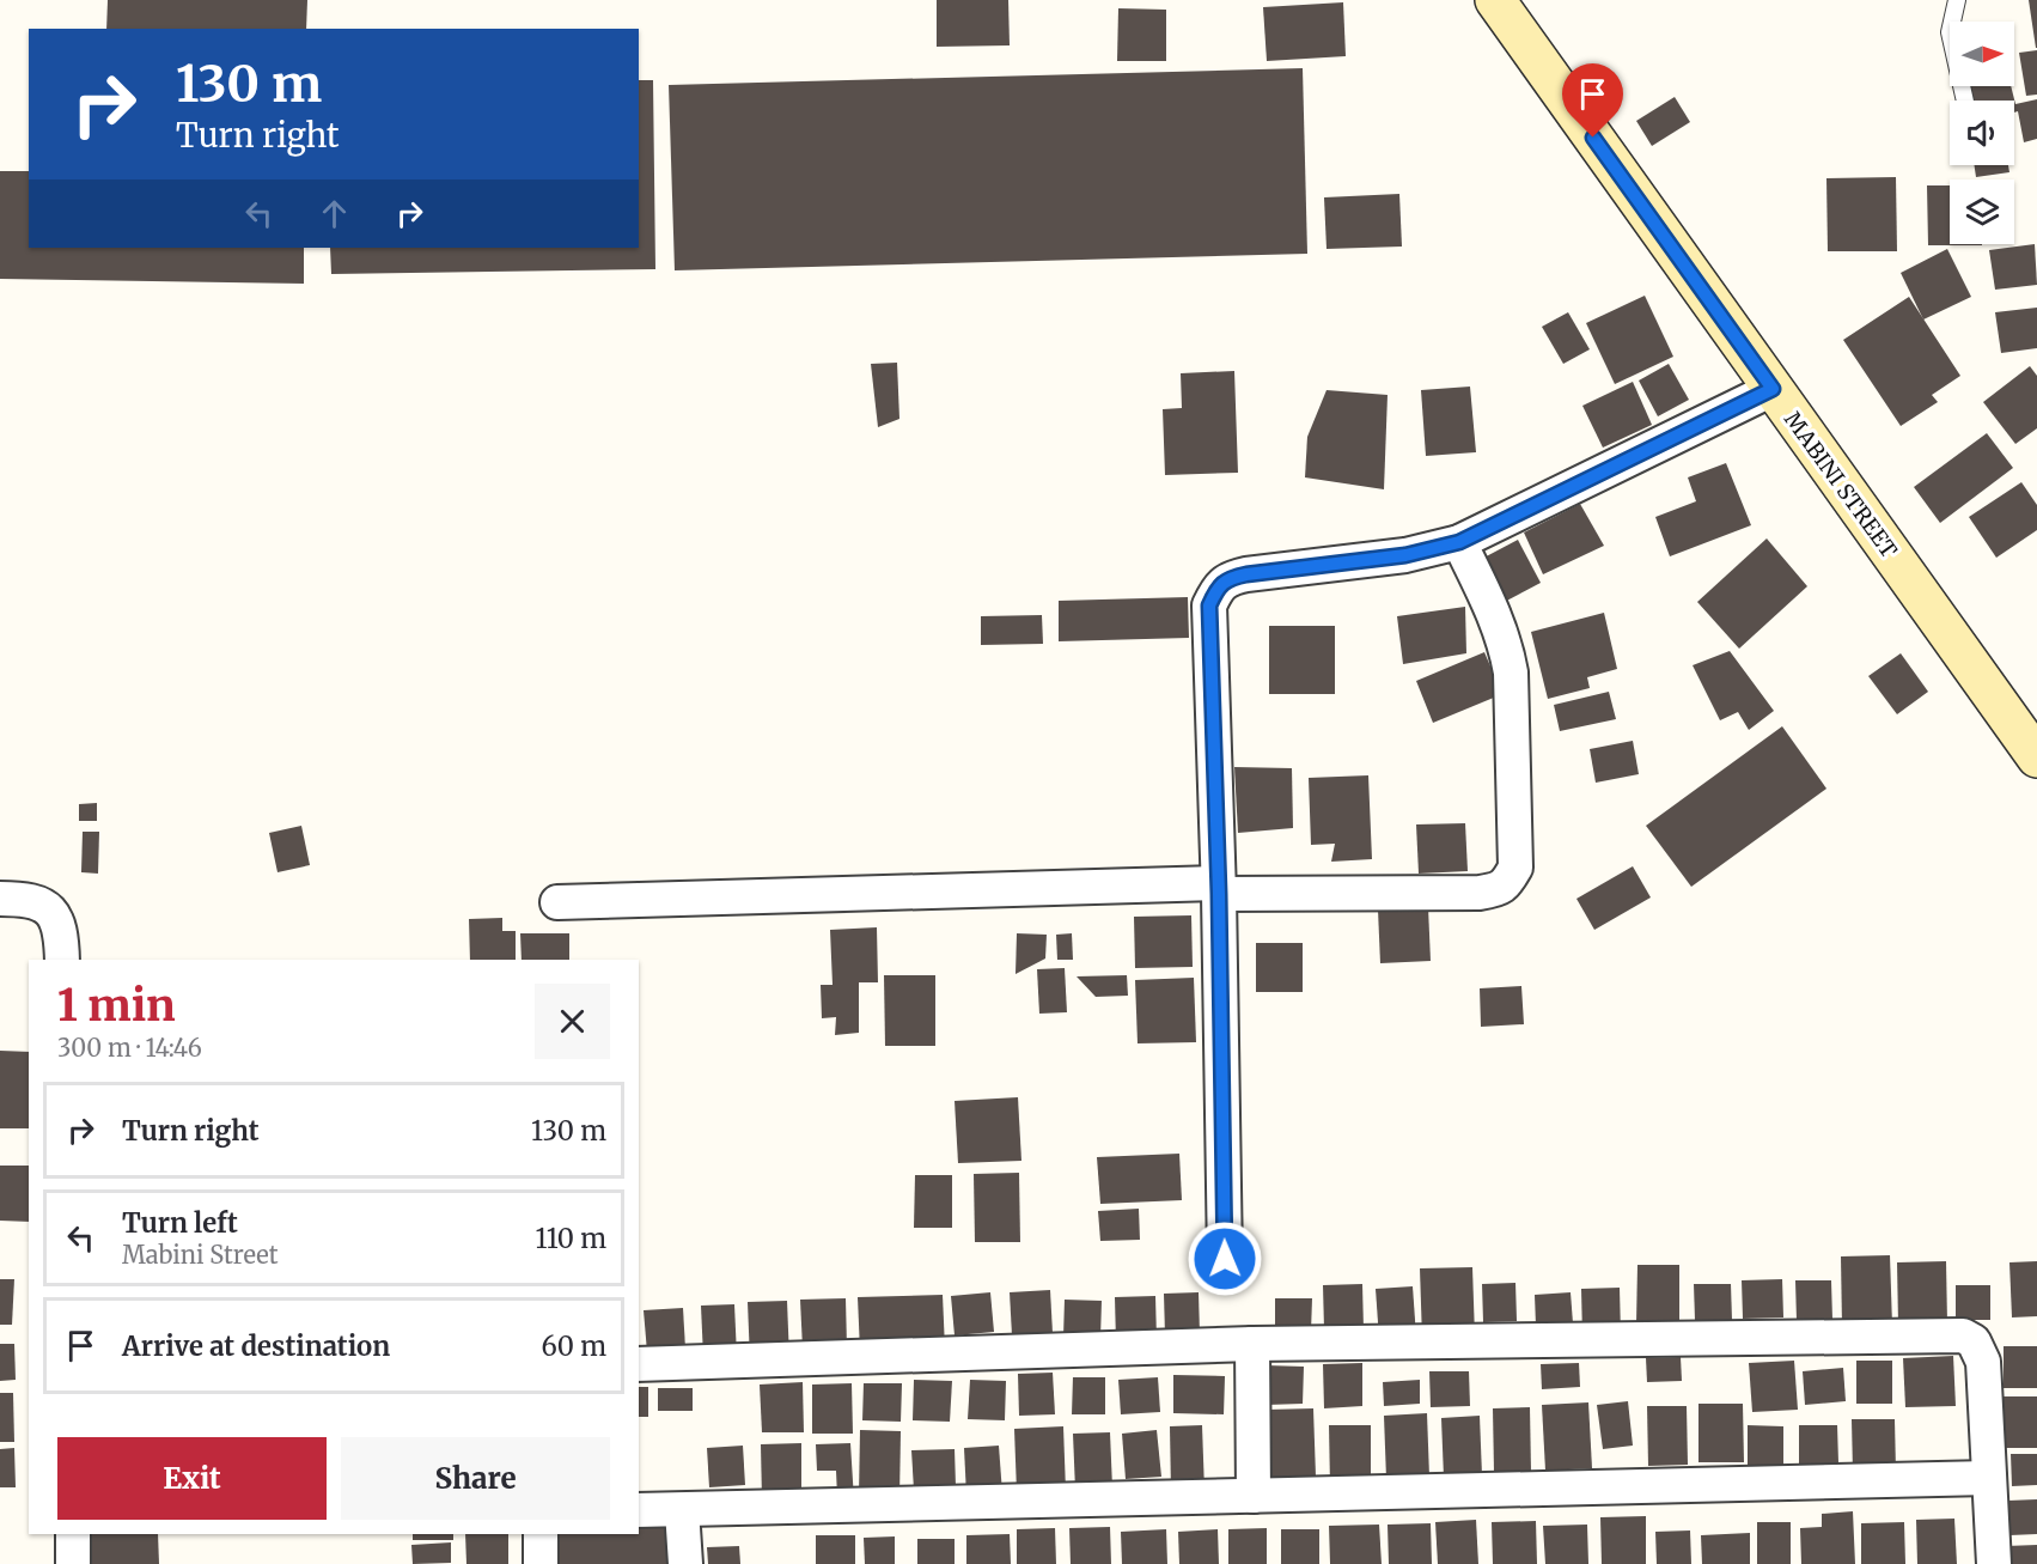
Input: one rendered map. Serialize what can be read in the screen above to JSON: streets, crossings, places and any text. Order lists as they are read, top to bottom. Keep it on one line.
{"streets":{"main road":["MABINI STREET"]},"north":"right","page":{"turn":["130 m","Turn right"],"heading":["1 min","300 m · 14:46"],"list":[{"name":"Turn right","value":"130 m"},{"name":"Turn left","note":"Mabini Street","value":"110 m"},{"name":"Arrive at destination","value":"60 m"}],"buttons":["Exit","Share"]}}
